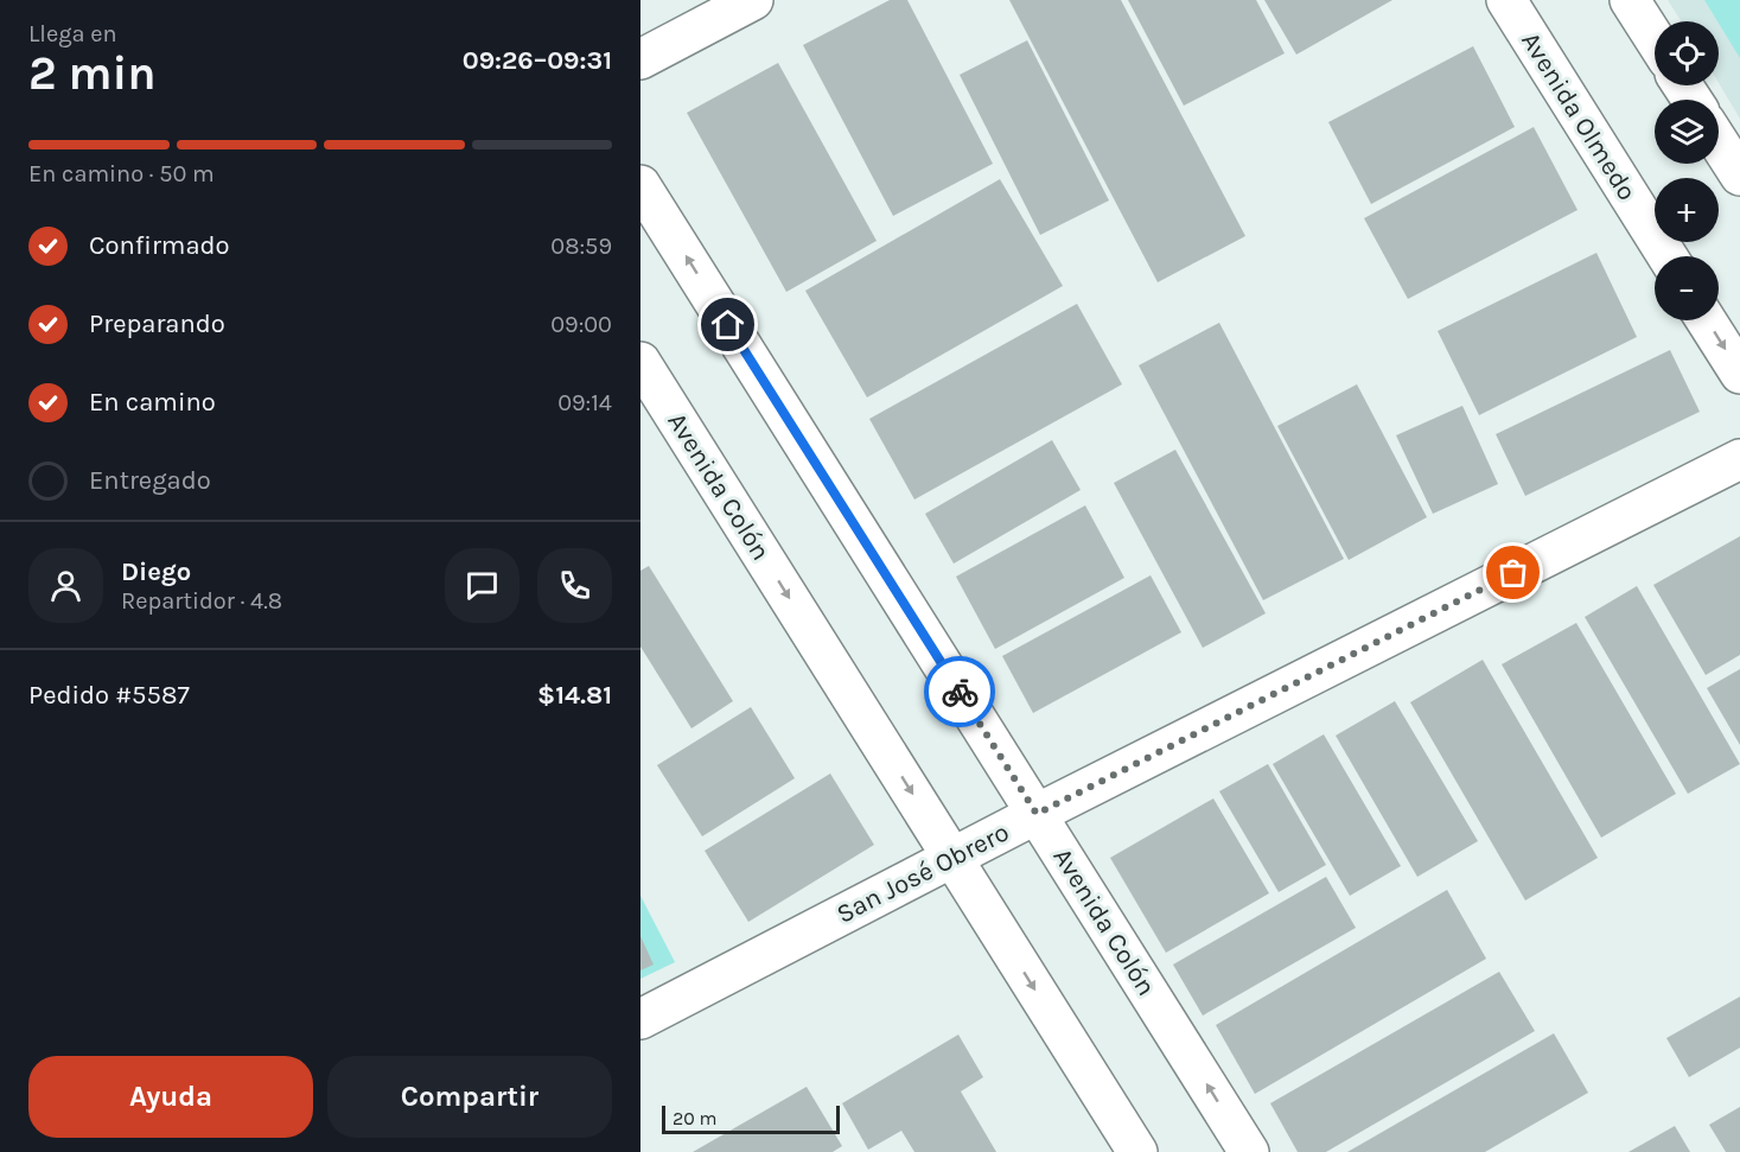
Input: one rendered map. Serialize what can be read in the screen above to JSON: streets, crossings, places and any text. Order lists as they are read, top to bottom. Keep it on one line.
{"streets":{"street":["Avenida Olmedo","Avenida Colón","San José Obrero"]},"crossings":[["Avenida Colón","San José Obrero"]],"scale_bar":"20 m","page":{"heading":["2 min","Llega en","09:26–09:31"],"panel":["Diego","Repartidor · 4.8","Pedido #5587","$14.81"],"map_buttons":["+","−"],"bar":"En camino · 50 m","list":[["Confirmado","08:59"],["Preparando","09:00"],["En camino","09:14"],"Entregado"],"buttons":["Ayuda","Compartir"],"scale":"20 m"}}
